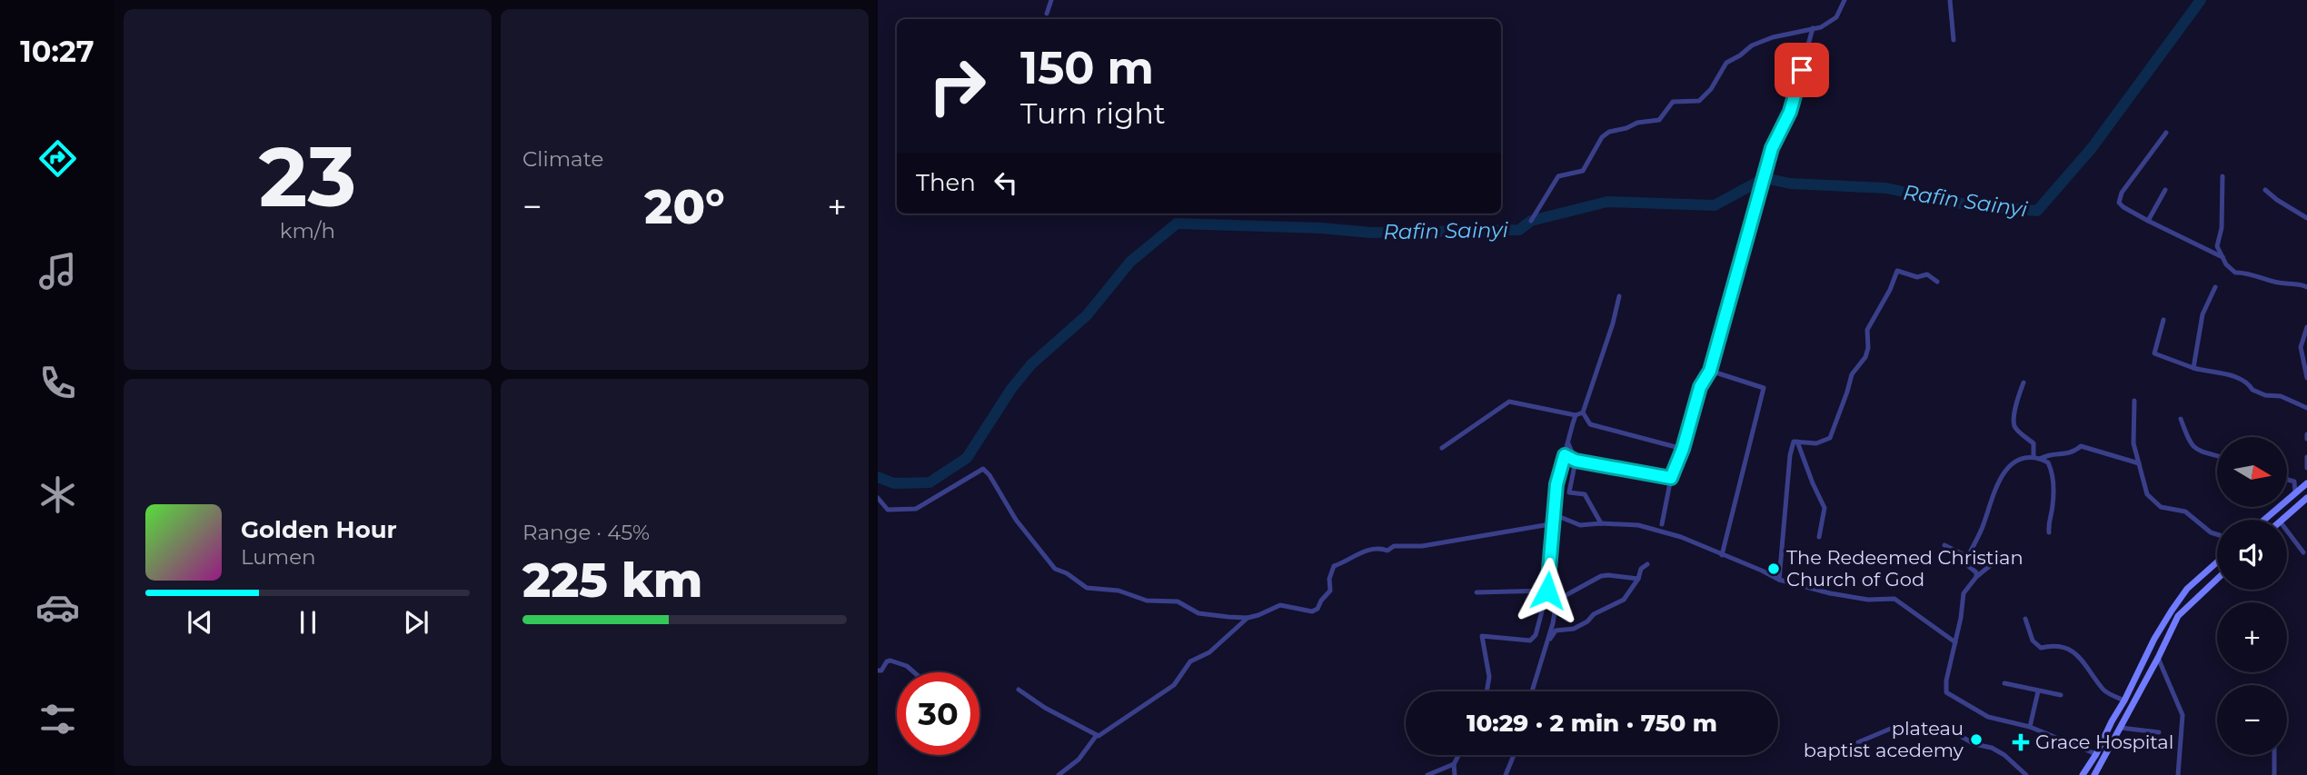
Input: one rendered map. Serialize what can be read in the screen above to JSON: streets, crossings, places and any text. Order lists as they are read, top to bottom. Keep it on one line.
{"water":["Rafin Sainyi"],"places":{"other":["The Redeemed Christian Church of God","plateau baptist acedemy"],"health":["Grace Hospital"]},"north":"right","page":{"tabs":"10:27","tile":[["23","km/h"],"Climate",["Range · 45%","225 km"]],"turn":["150 m","Turn right"],"then":"Then","heat":["−","20°","+"],"map_buttons":["+","−"],"song":["Golden Hour","Lumen"],"limit":"30","trip":"10:29 · 2 min · 750 m"}}
